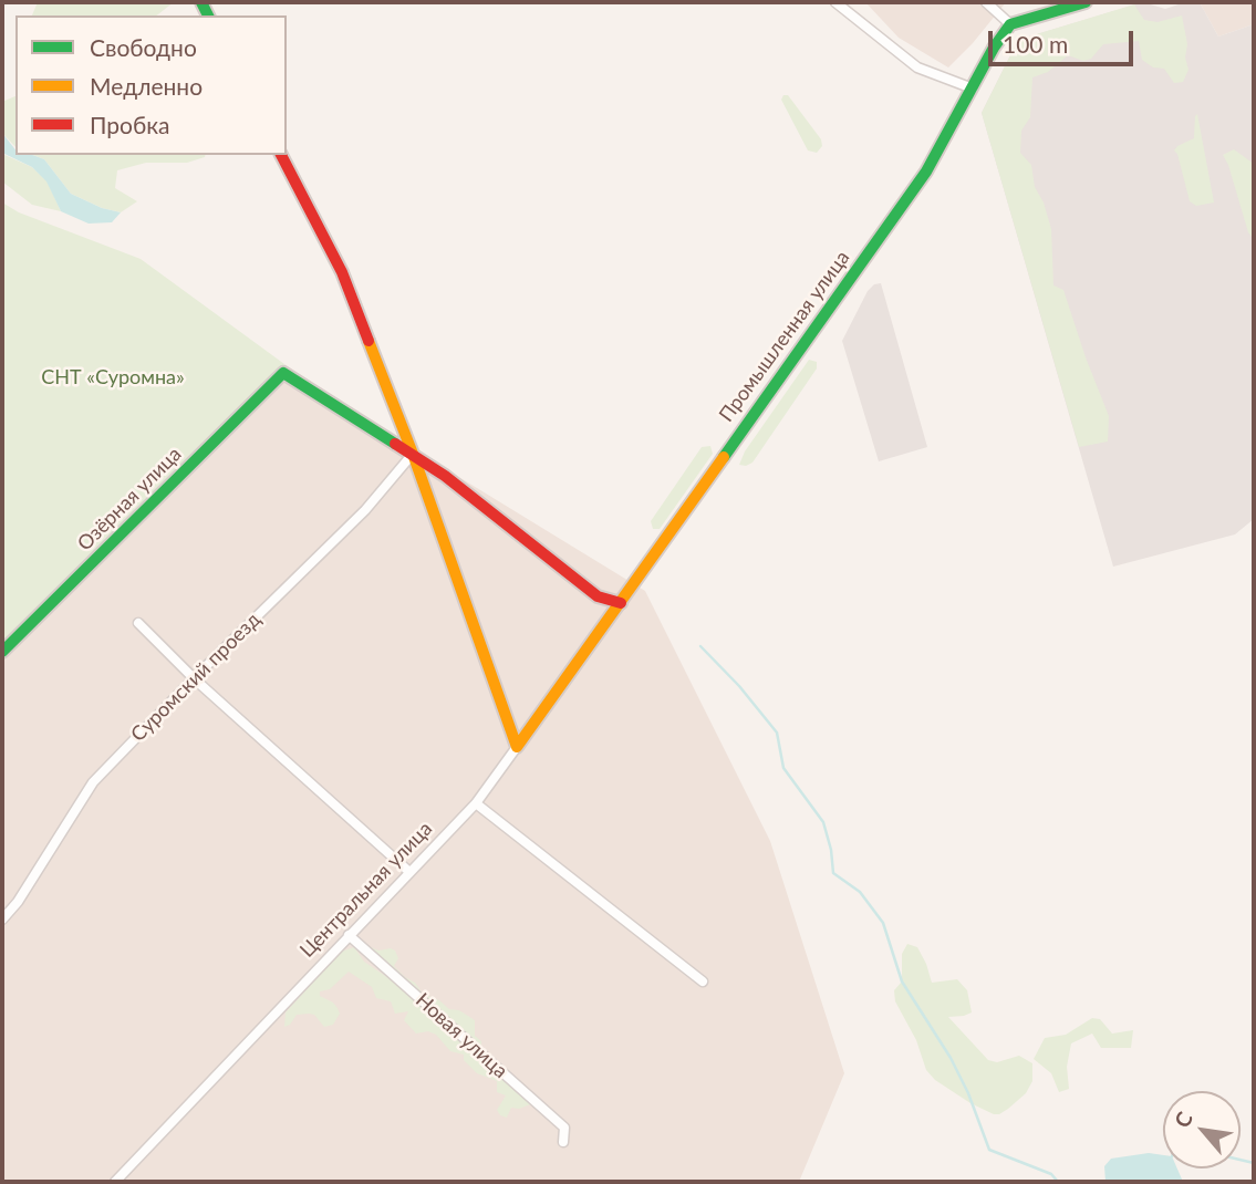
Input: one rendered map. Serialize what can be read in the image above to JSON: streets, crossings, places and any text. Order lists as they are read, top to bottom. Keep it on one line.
{"streets":{"street":["Промышленная улица","Озёрная улица","Суромский проезд","Центральная улица","Новая улица"]},"crossings":[["Промышленная улица","Центральная улица"],["Озёрная улица","Суромский проезд"],["Центральная улица","Новая улица"]],"parks":["СНТ «Суромна»"],"legend":["Свободно","Медленно","Пробка"],"scale_bar":"100 m","north":"top left"}
